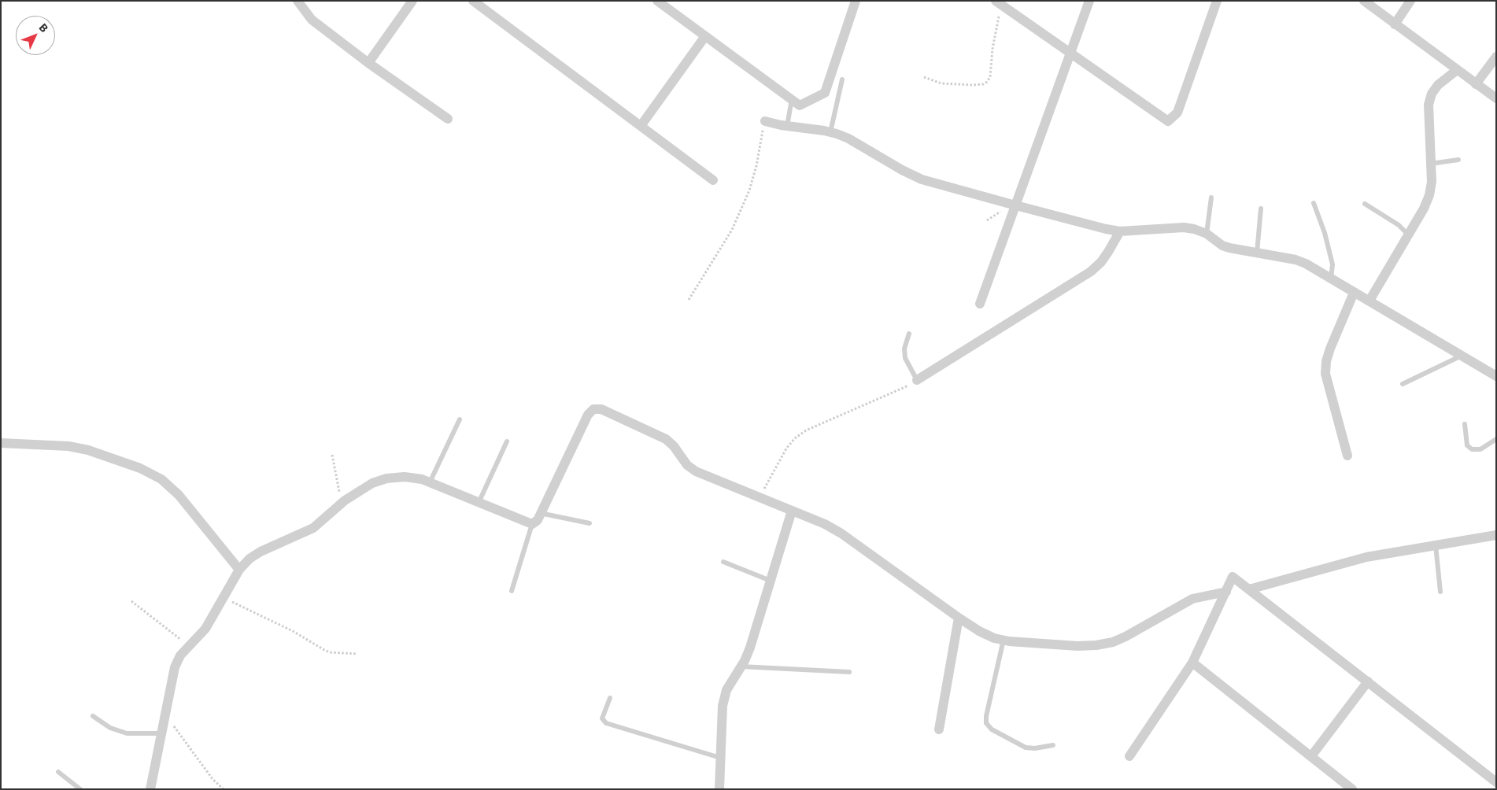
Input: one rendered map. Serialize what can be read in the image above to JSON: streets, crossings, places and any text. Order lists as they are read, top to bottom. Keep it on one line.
{"north":"top right"}
